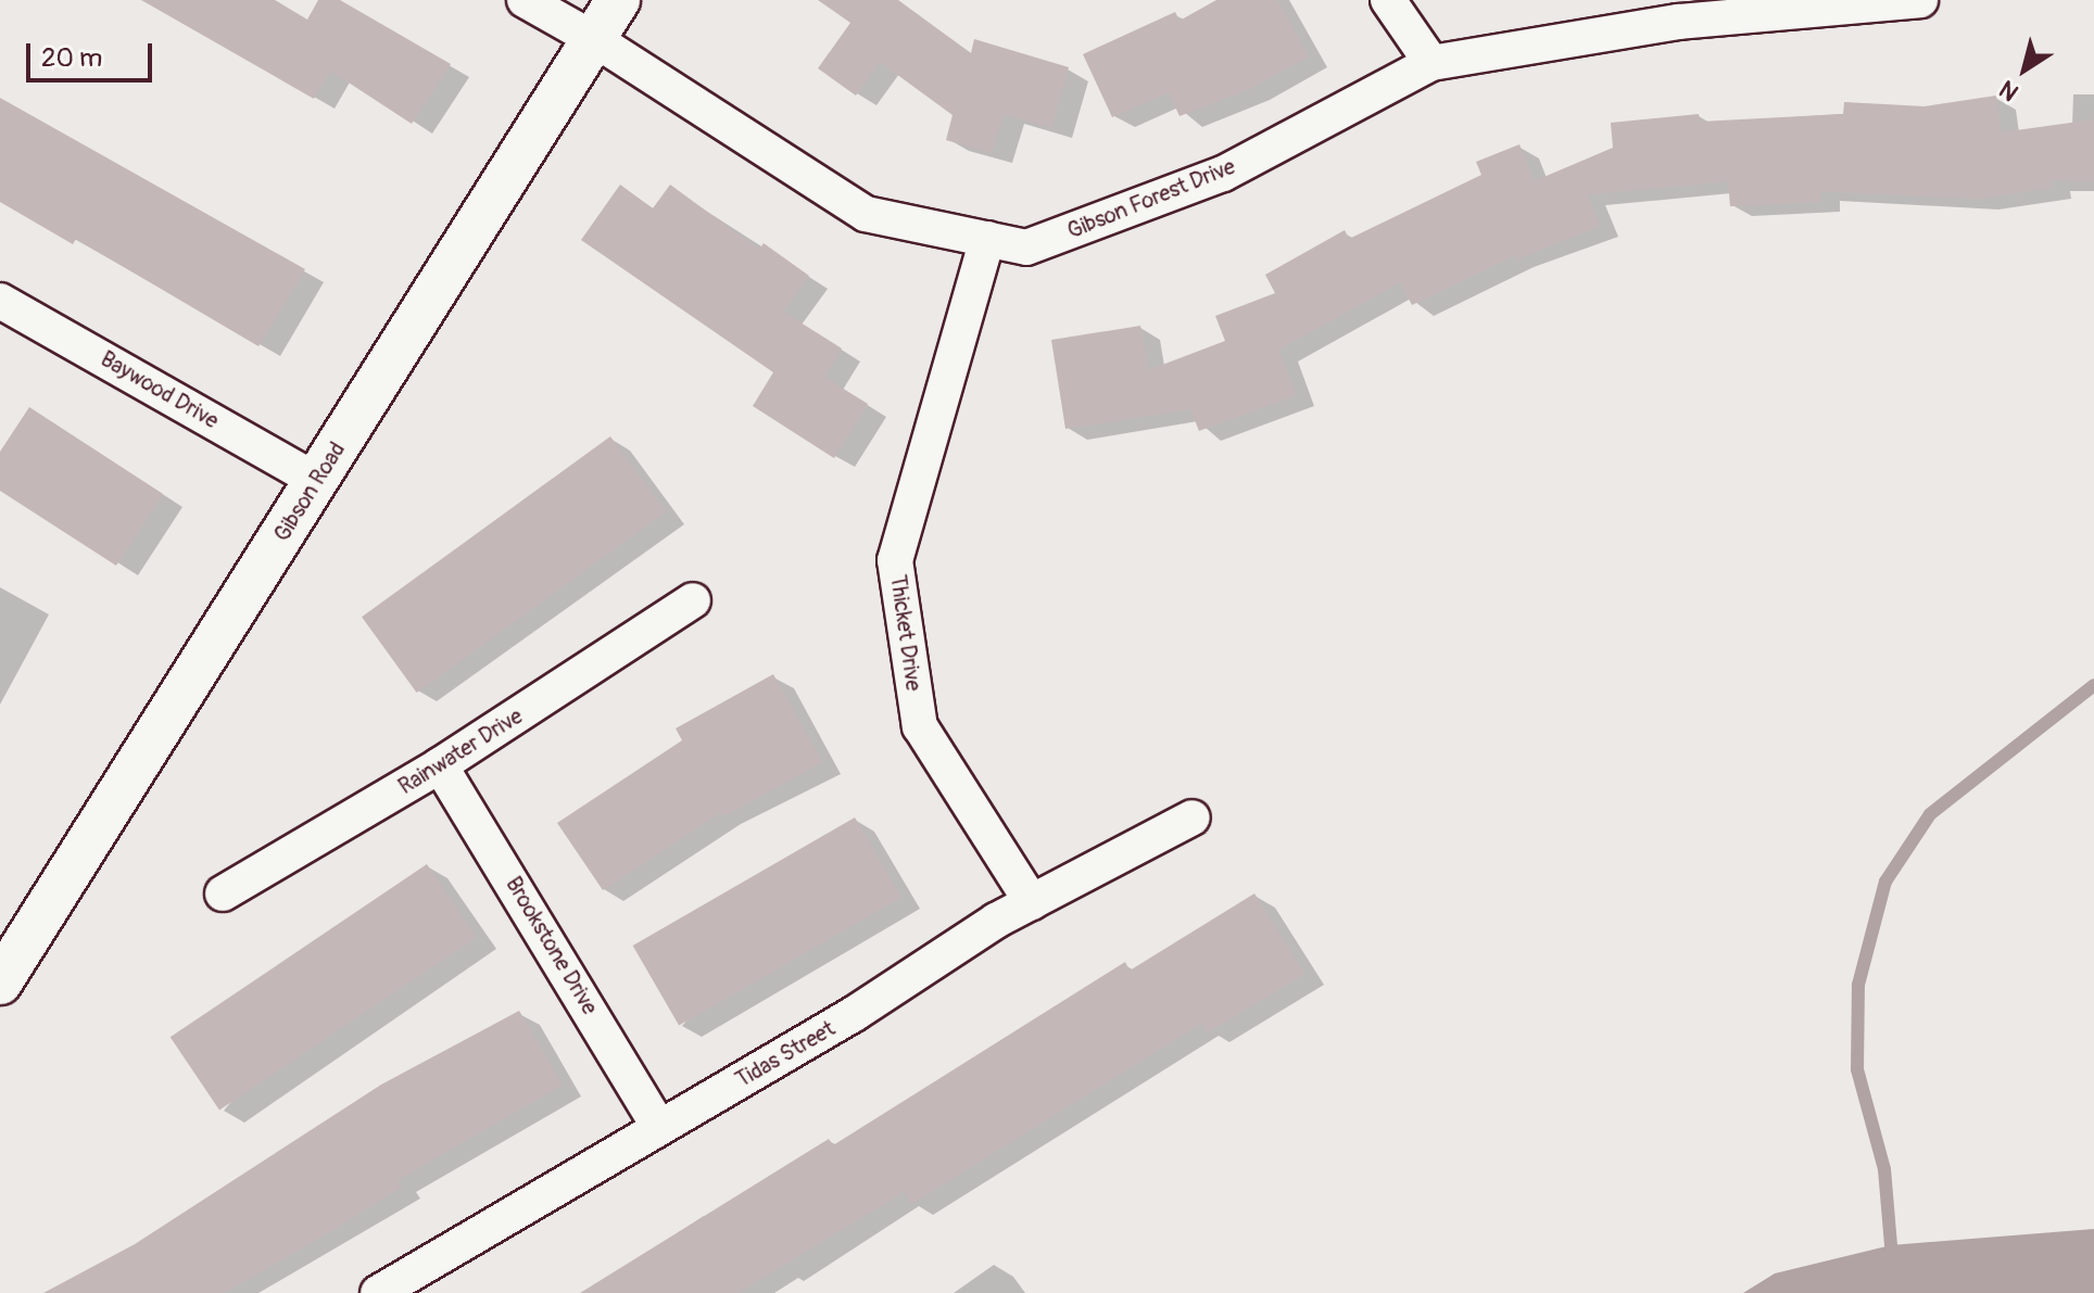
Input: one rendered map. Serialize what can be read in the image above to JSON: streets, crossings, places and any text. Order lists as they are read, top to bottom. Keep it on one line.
{"streets":{"street":["Gibson Forest Drive","Baywood Drive","Gibson Road","Thicket Drive","Rainwater Drive","Brookstone Drive","Tidas Street"]},"crossings":[["Gibson Forest Drive","Gibson Road"],["Gibson Forest Drive","Thicket Drive"],["Baywood Drive","Gibson Road"],["Thicket Drive","Tidas Street"],["Rainwater Drive","Brookstone Drive"],["Brookstone Drive","Tidas Street"]],"scale_bar":"20 m","north":"bottom left"}
